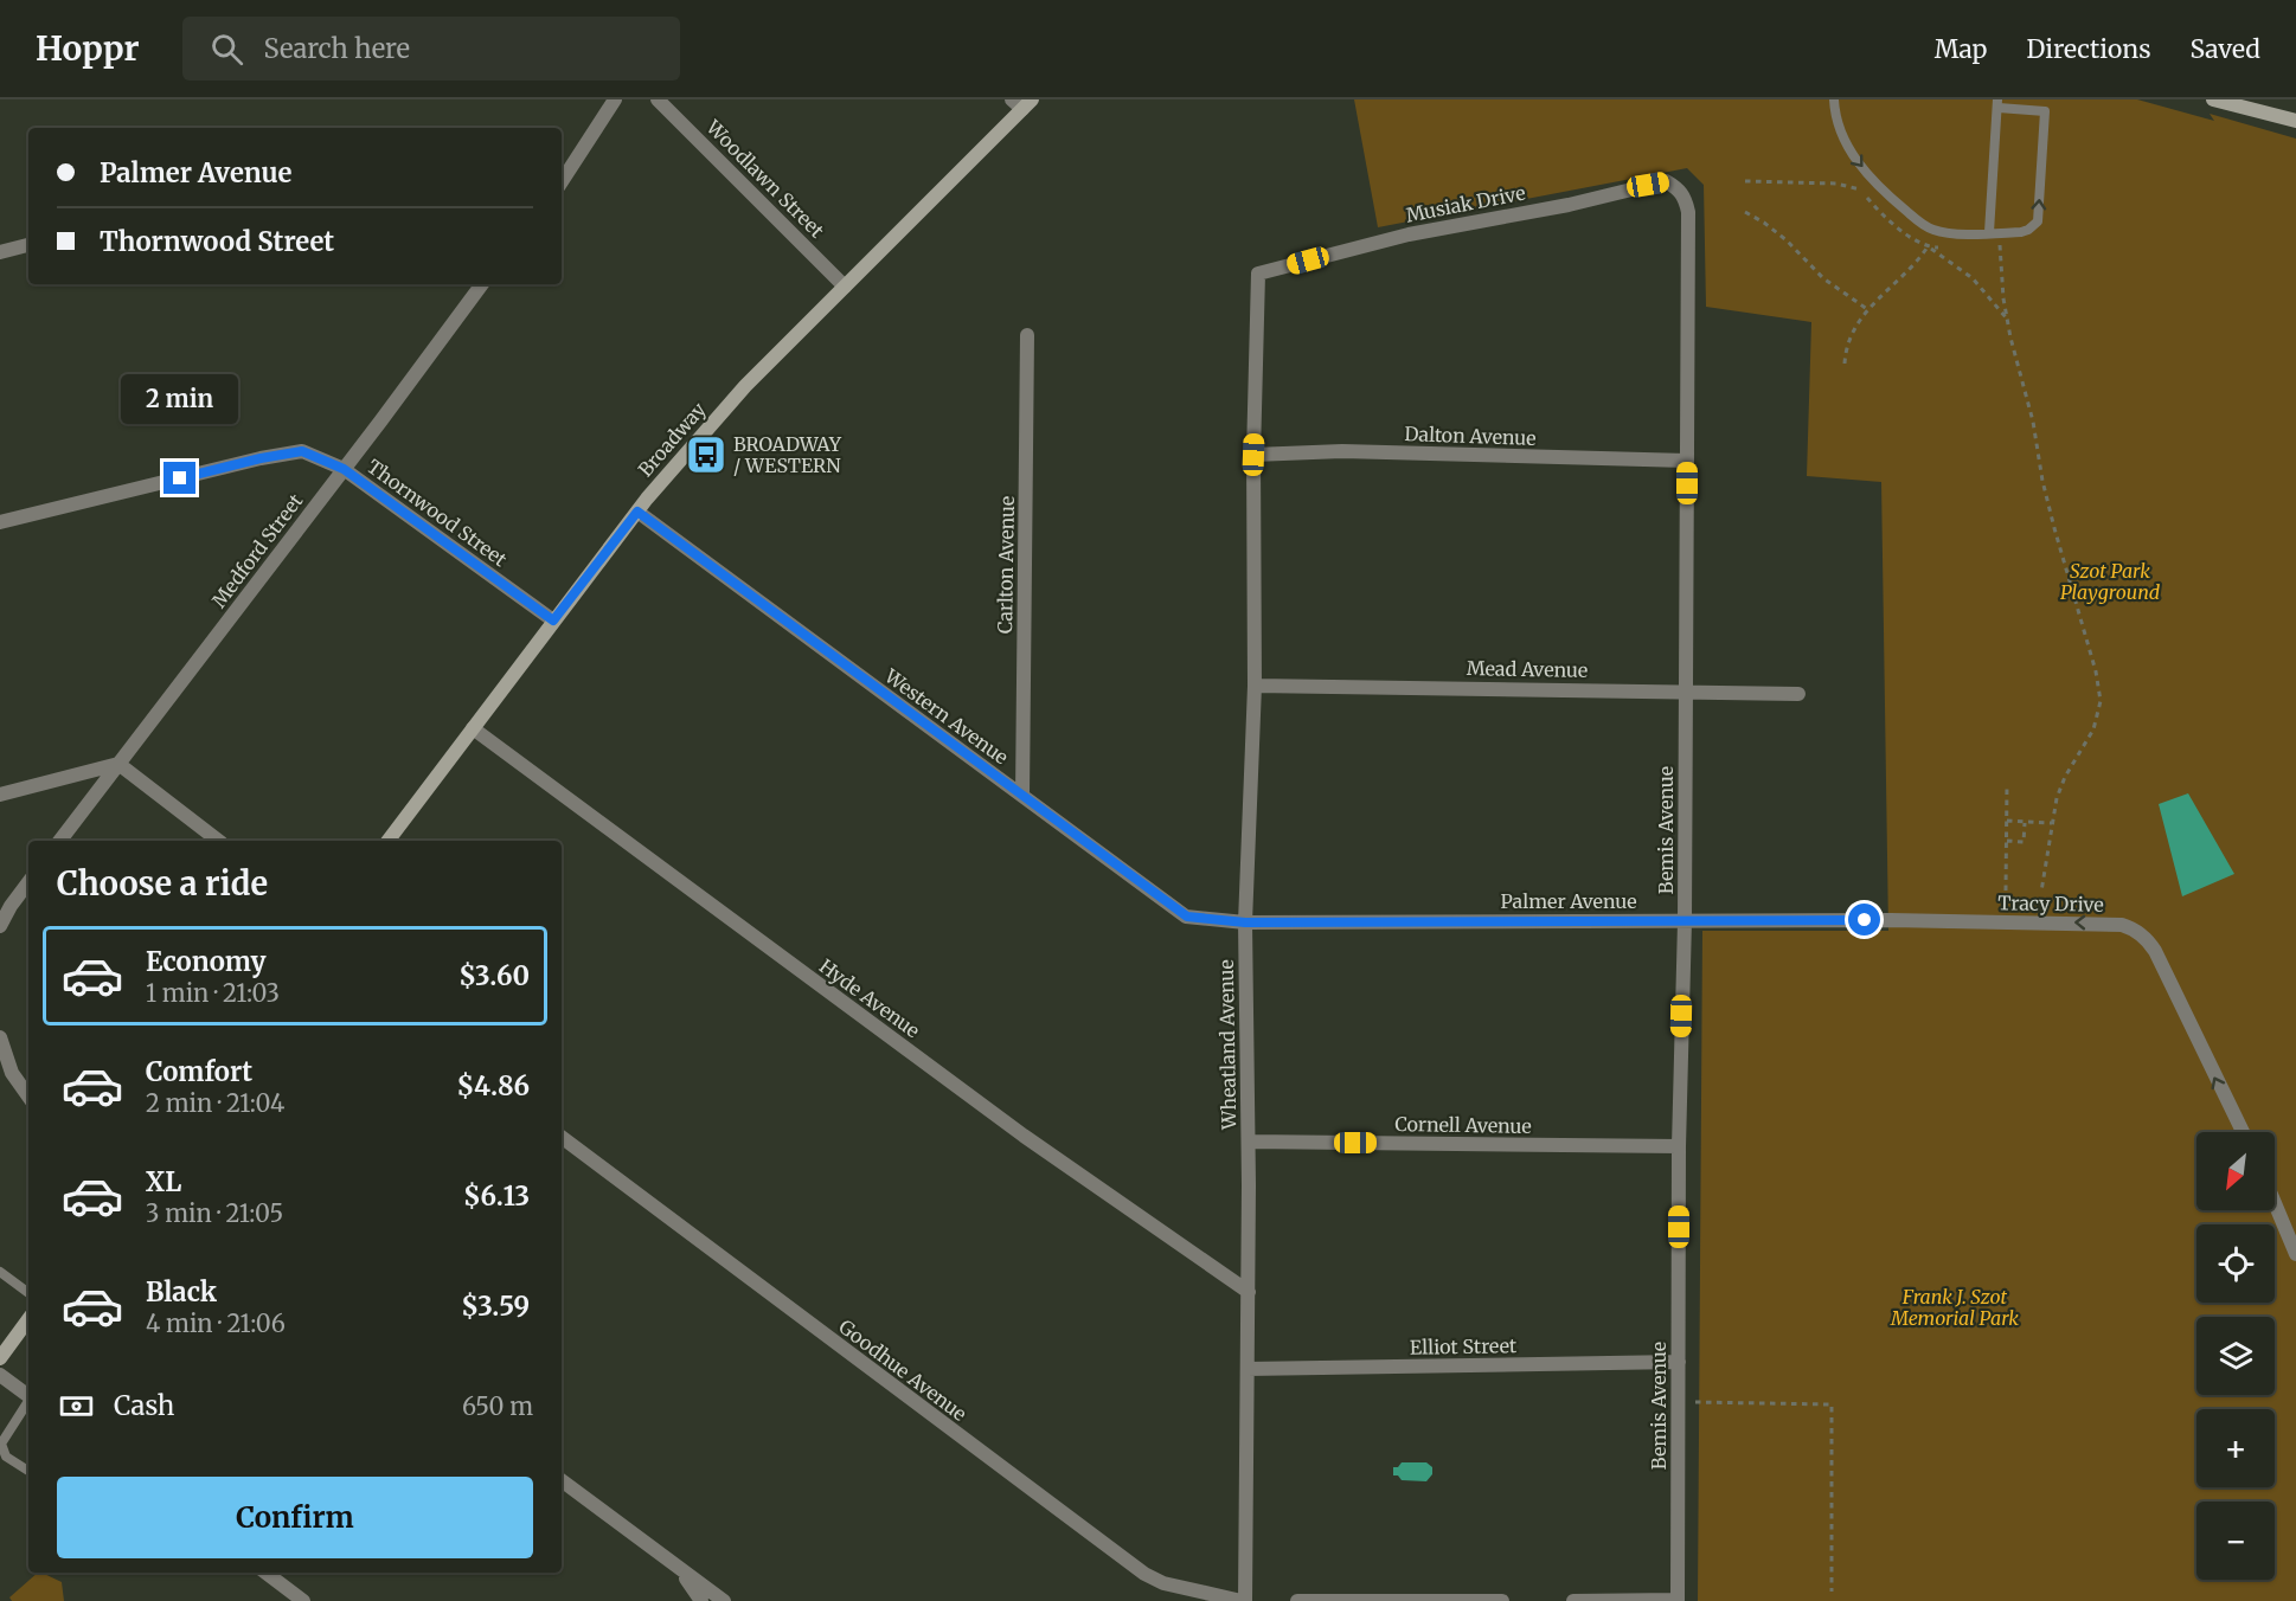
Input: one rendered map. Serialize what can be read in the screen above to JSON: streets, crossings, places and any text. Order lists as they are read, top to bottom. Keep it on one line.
{"streets":{"main road":["Broadway"],"street":["Woodlawn Street","Musiak Drive","Dalton Avenue","Thornwood Street","Medford Street","Carlton Avenue","Mead Avenue","Western Avenue","Bemis Avenue","Palmer Avenue","Tracy Drive","Hyde Avenue","Wheatland Avenue","Cornell Avenue","Elliot Street","Goodhue Avenue"]},"crossings":[["Woodlawn Street","Broadway"],["Musiak Drive","Bemis Avenue"],["Musiak Drive","Wheatland Avenue"],["Dalton Avenue","Bemis Avenue"],["Dalton Avenue","Wheatland Avenue"],["Broadway","Thornwood Street"],["Broadway","Western Avenue"],["Broadway","Hyde Avenue"],["Thornwood Street","Medford Street"],["Carlton Avenue","Western Avenue"],["Mead Avenue","Bemis Avenue"],["Mead Avenue","Wheatland Avenue"],["Western Avenue","Palmer Avenue"],["Western Avenue","Wheatland Avenue"],["Bemis Avenue","Palmer Avenue"],["Bemis Avenue","Cornell Avenue"],["Bemis Avenue","Elliot Street"],["Palmer Avenue","Tracy Drive"],["Palmer Avenue","Wheatland Avenue"],["Hyde Avenue","Wheatland Avenue"],["Wheatland Avenue","Cornell Avenue"],["Wheatland Avenue","Elliot Street"],["Wheatland Avenue","Goodhue Avenue"]],"one_way":["Tracy Drive"],"parks":["Szot Park Playground","Frank J. Szot Memorial Park"],"places":{"bus stop":["BROADWAY / WESTERN"]},"north":"bottom left","page":{"header":"Hoppr","search":"Search here","nav":["Map","Directions","Saved"],"banner":["Palmer Avenue","Thornwood Street"],"bubble":"2 min","heading":"Choose a ride","list":[{"name":"Economy","note":"1 min · 21:03","value":"$3.60"},{"name":"Comfort","note":"2 min · 21:04","value":"$4.86"},{"name":"XL","note":"3 min · 21:05","value":"$6.13"},{"name":"Black","note":"4 min · 21:06","value":"$3.59"}],"map_buttons":["+","−"],"pay":["Cash","650 m"],"buttons":"Confirm"}}
